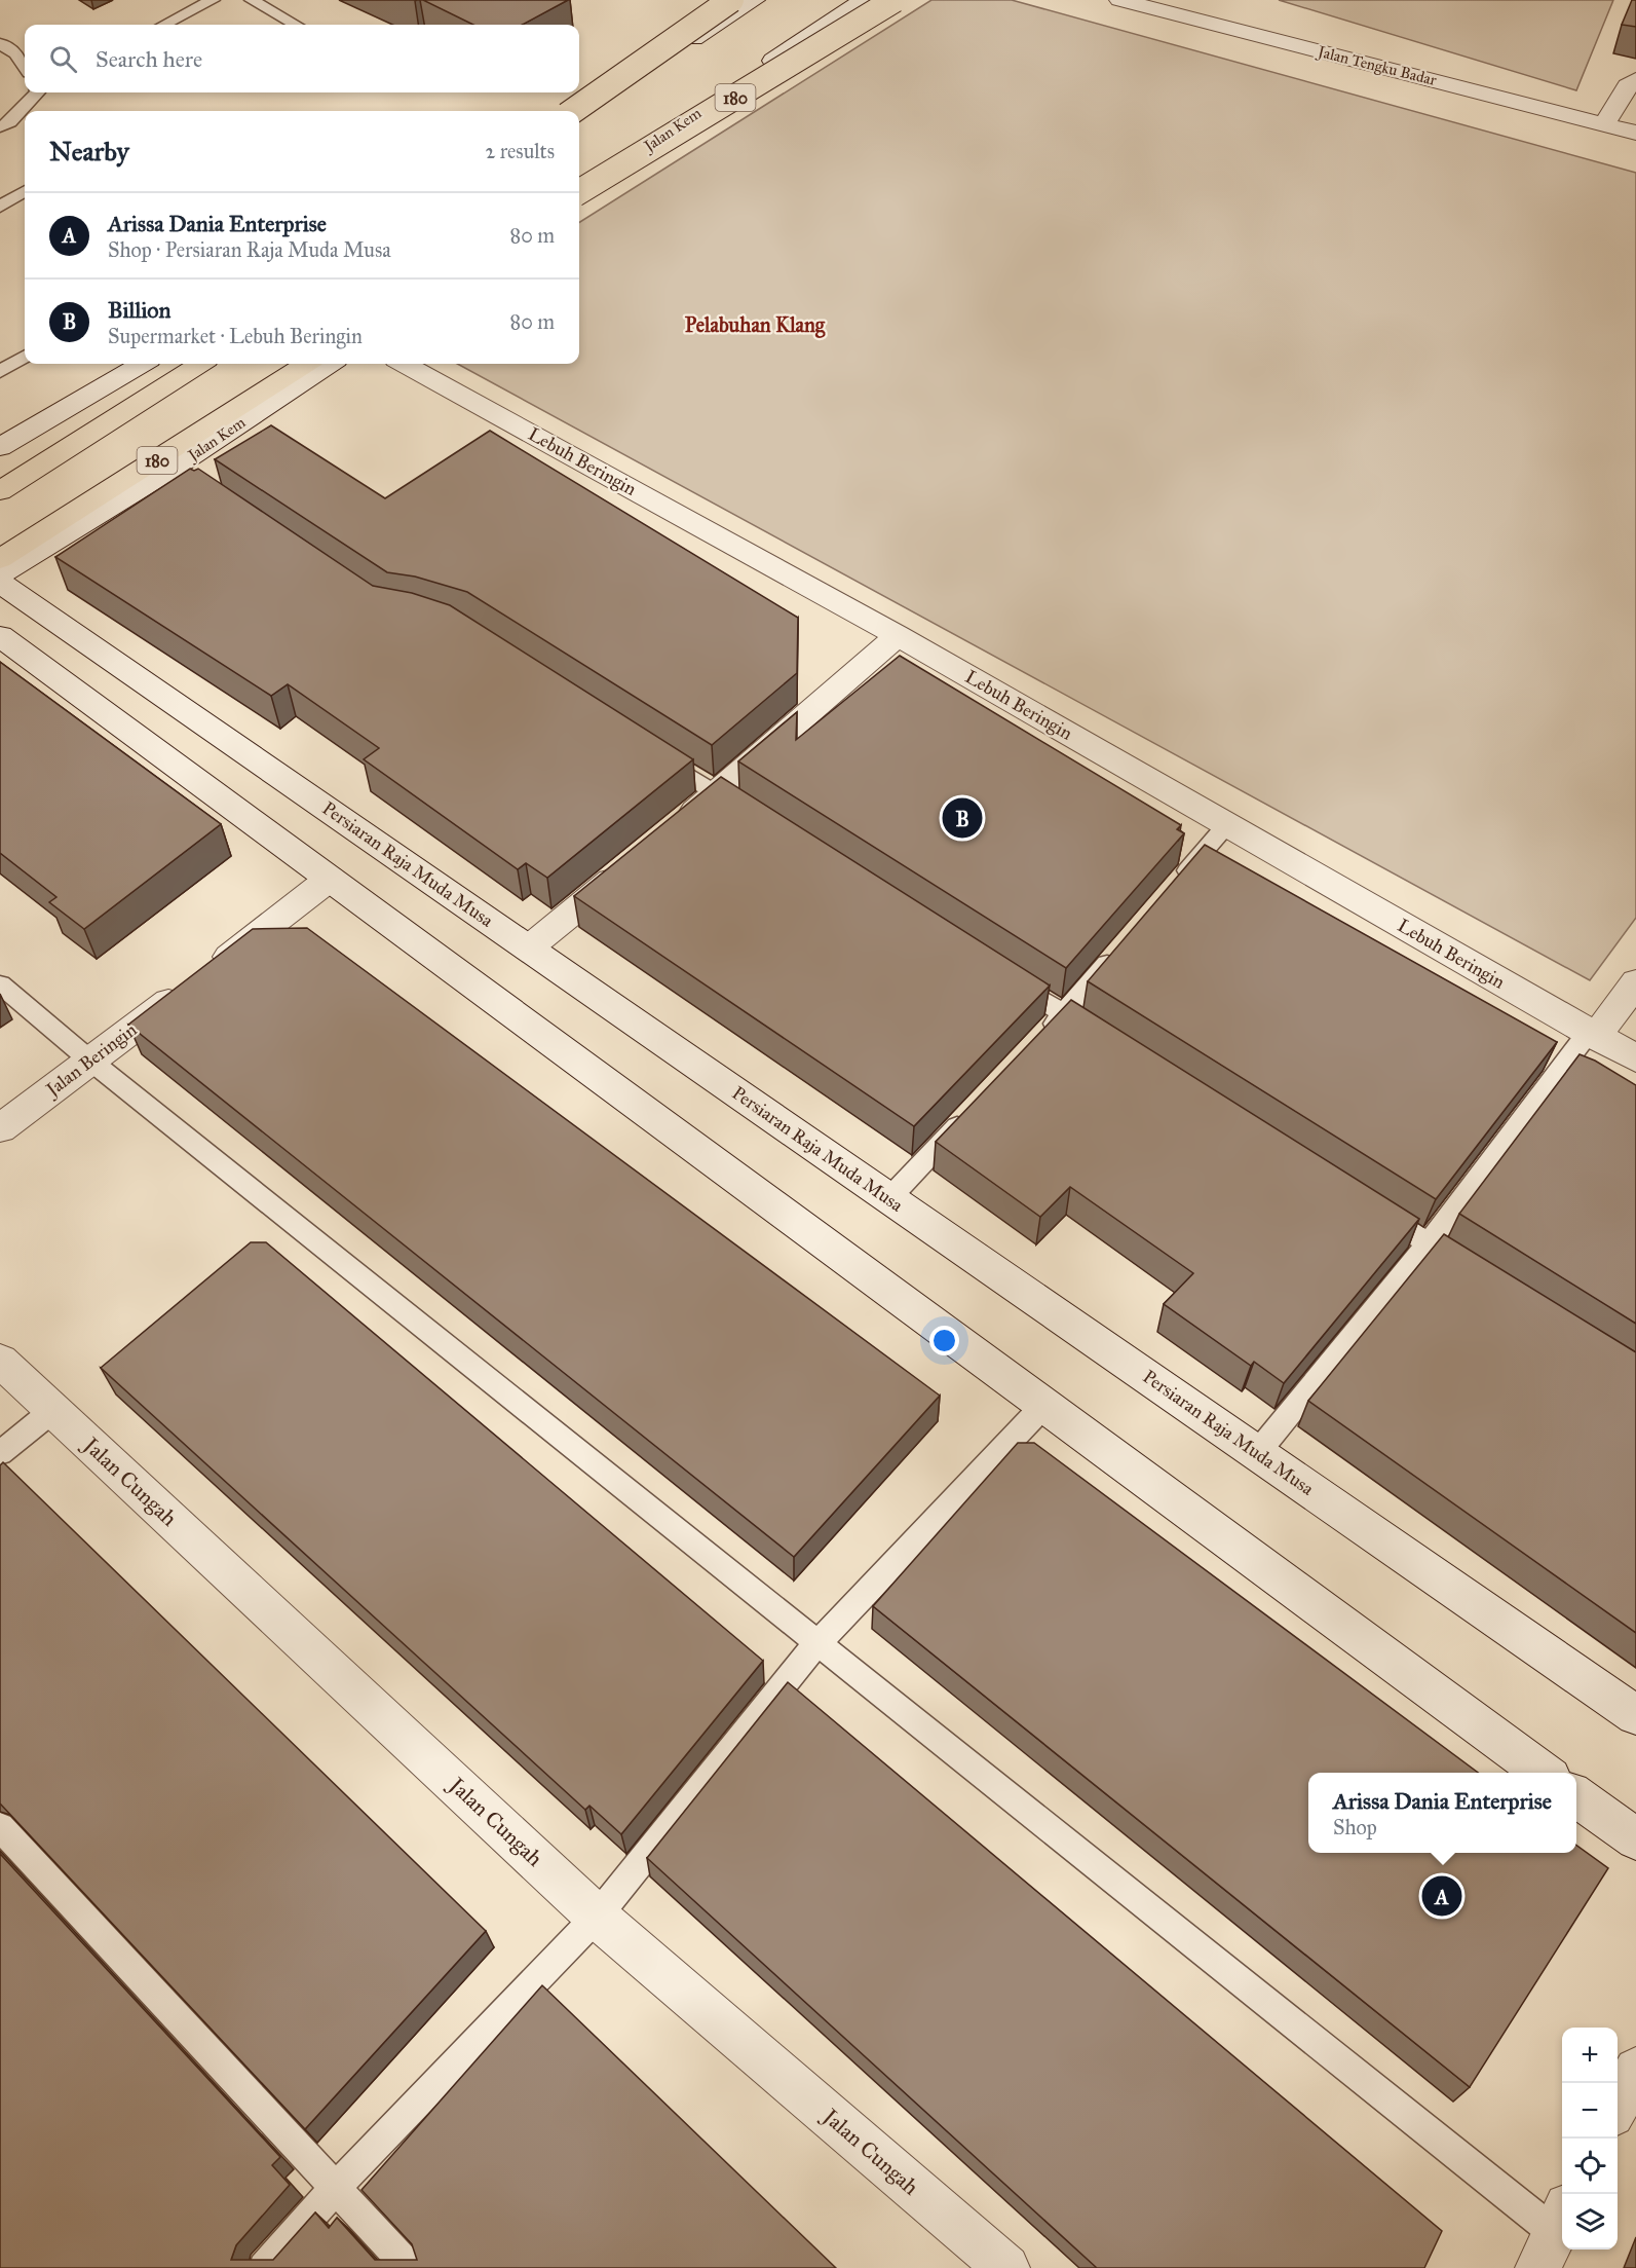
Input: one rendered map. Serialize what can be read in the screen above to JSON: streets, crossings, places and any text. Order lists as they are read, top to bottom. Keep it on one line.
{"streets":{"main road":["Jalan Tengku Badar","180","Jalan Kem","Lebuh Beringin","Persiaran Raja Muda Musa","Jalan Beringin","Jalan Cungah"]},"districts":["Pelabuhan Klang"],"page":{"search":"Search here","heading":["Nearby","2 results"],"list":[{"mark":"A","name":"Arissa Dania Enterprise","note":"Shop · Persiaran Raja Muda Musa","value":"80 m"},{"mark":"B","name":"Billion","note":"Supermarket · Lebuh Beringin","value":"80 m"}],"pins":["B","A"],"popup":["Arissa Dania Enterprise","Shop"],"map_buttons":["+","−"]}}
